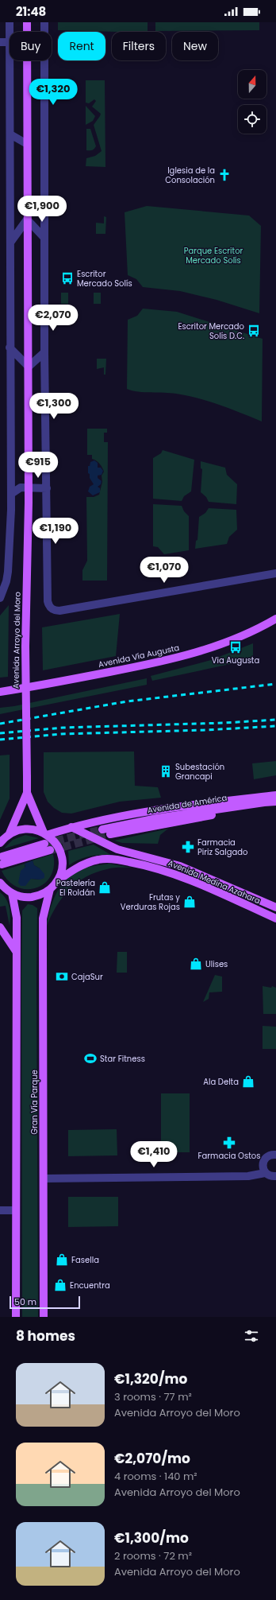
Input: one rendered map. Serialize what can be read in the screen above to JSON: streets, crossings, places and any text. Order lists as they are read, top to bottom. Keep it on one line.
{"streets":{"main road":["Avenida Arroyo del Moro","Avenida Vía Augusta","Avenida de América","Avenida Medina Azahara","Gran Vía Parque"]},"crossings":[["Avenida Arroyo del Moro","Avenida Medina Azahara"]],"parks":["Parque Escritor Mercado Solís"],"places":{"church":["Iglesia de la Consolación"],"bus stop":["Escritor Mercado Solís","Escritor Mercado Solís D.C.","Via Augusta"],"building":["Subestación Grancapi"],"pharmacy":["Farmacia Piriz Salgado","Farmacia Ostos"],"shop":["Pastelería El Roldán","Frutas y Verduras Rojas","Ulises","Ala Delta","Fasella","Encuentra"],"bank":["CajaSur"],"sports":["Star Fitness"]},"scale_bar":"50 m","north":"top","page":{"status":"21:48","chip":["Buy","Rent","Filters","New"],"price":["€1,320","€1,900","€2,070","€1,300","€915","€1,190","€1,070","€1,410"],"scale":"50 m","heading":"8 homes","list":[{"name":"€1,320/mo","note":"3 rooms · 77 m² · Avenida Arroyo del Moro"},{"name":"€2,070/mo","note":"4 rooms · 140 m² · Avenida Arroyo del Moro"},{"name":"€1,300/mo","note":"2 rooms · 72 m² · Avenida Arroyo del Moro"}]}}
